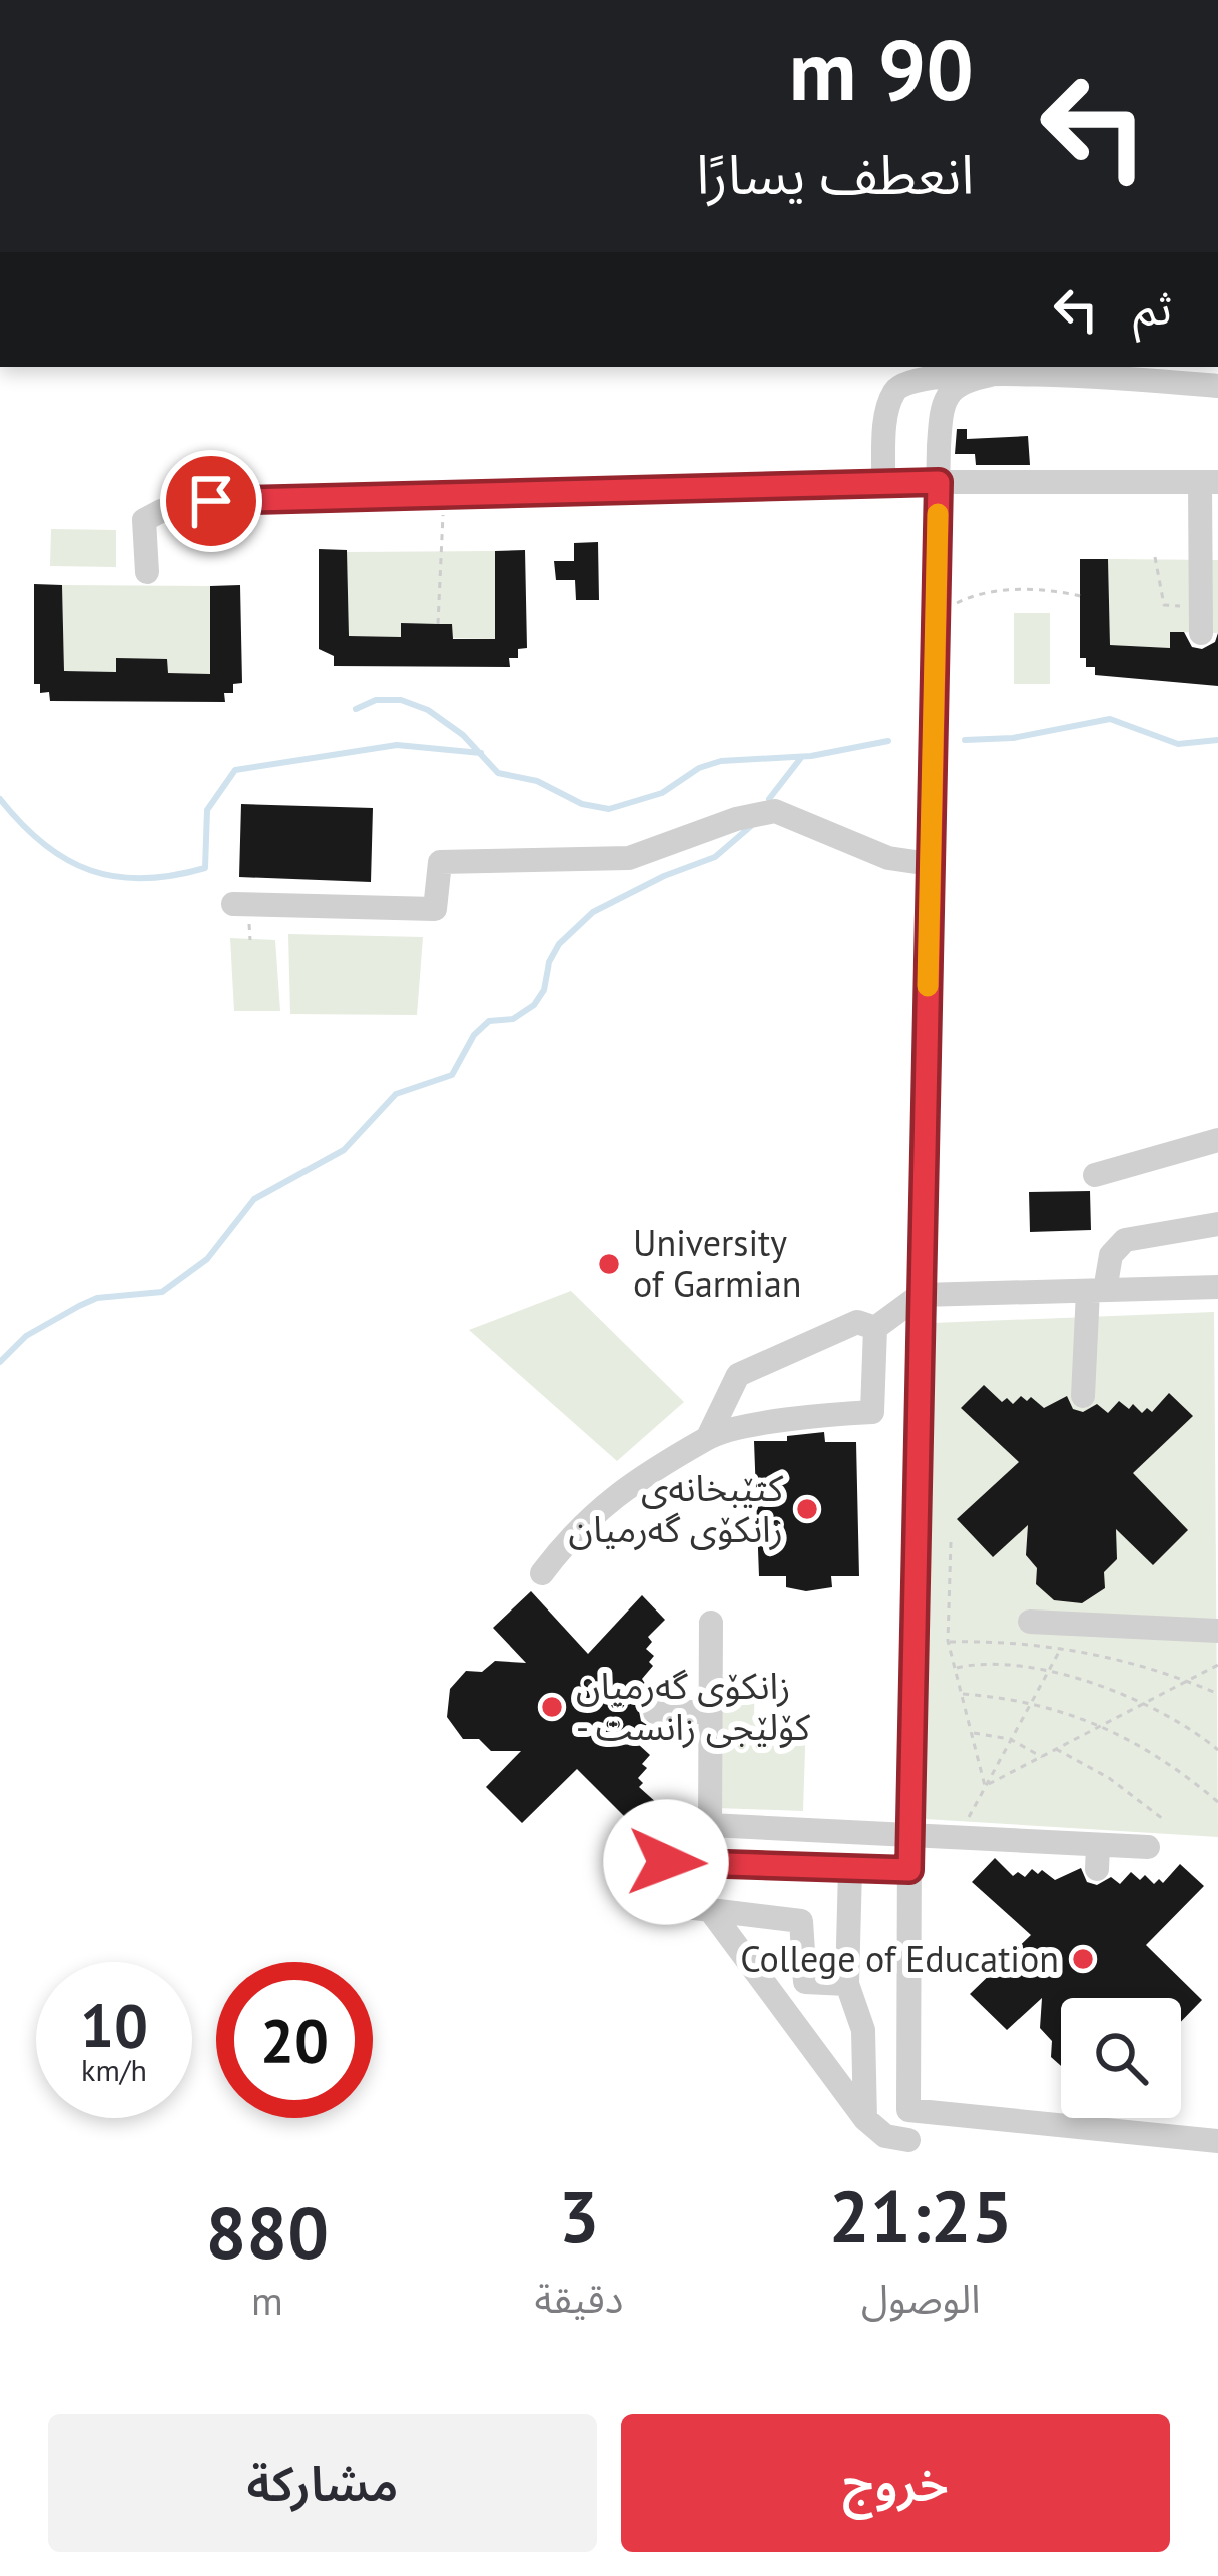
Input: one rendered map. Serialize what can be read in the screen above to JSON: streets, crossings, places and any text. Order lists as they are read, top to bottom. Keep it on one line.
{"places":["University of Garmian","کتێبخانەی زانکۆی گەرمیان","زانکۆی گەرمیان - کۆلێجی زانست","College of Education"],"page":{"turn":["90 m","انعطف يسارًا"],"then":"ثم","speed":"10 km/h","limit":"20","eta":["21:25","الوصول","3","دقيقة","880","m"],"buttons":["خروج","مشاركة"]}}
